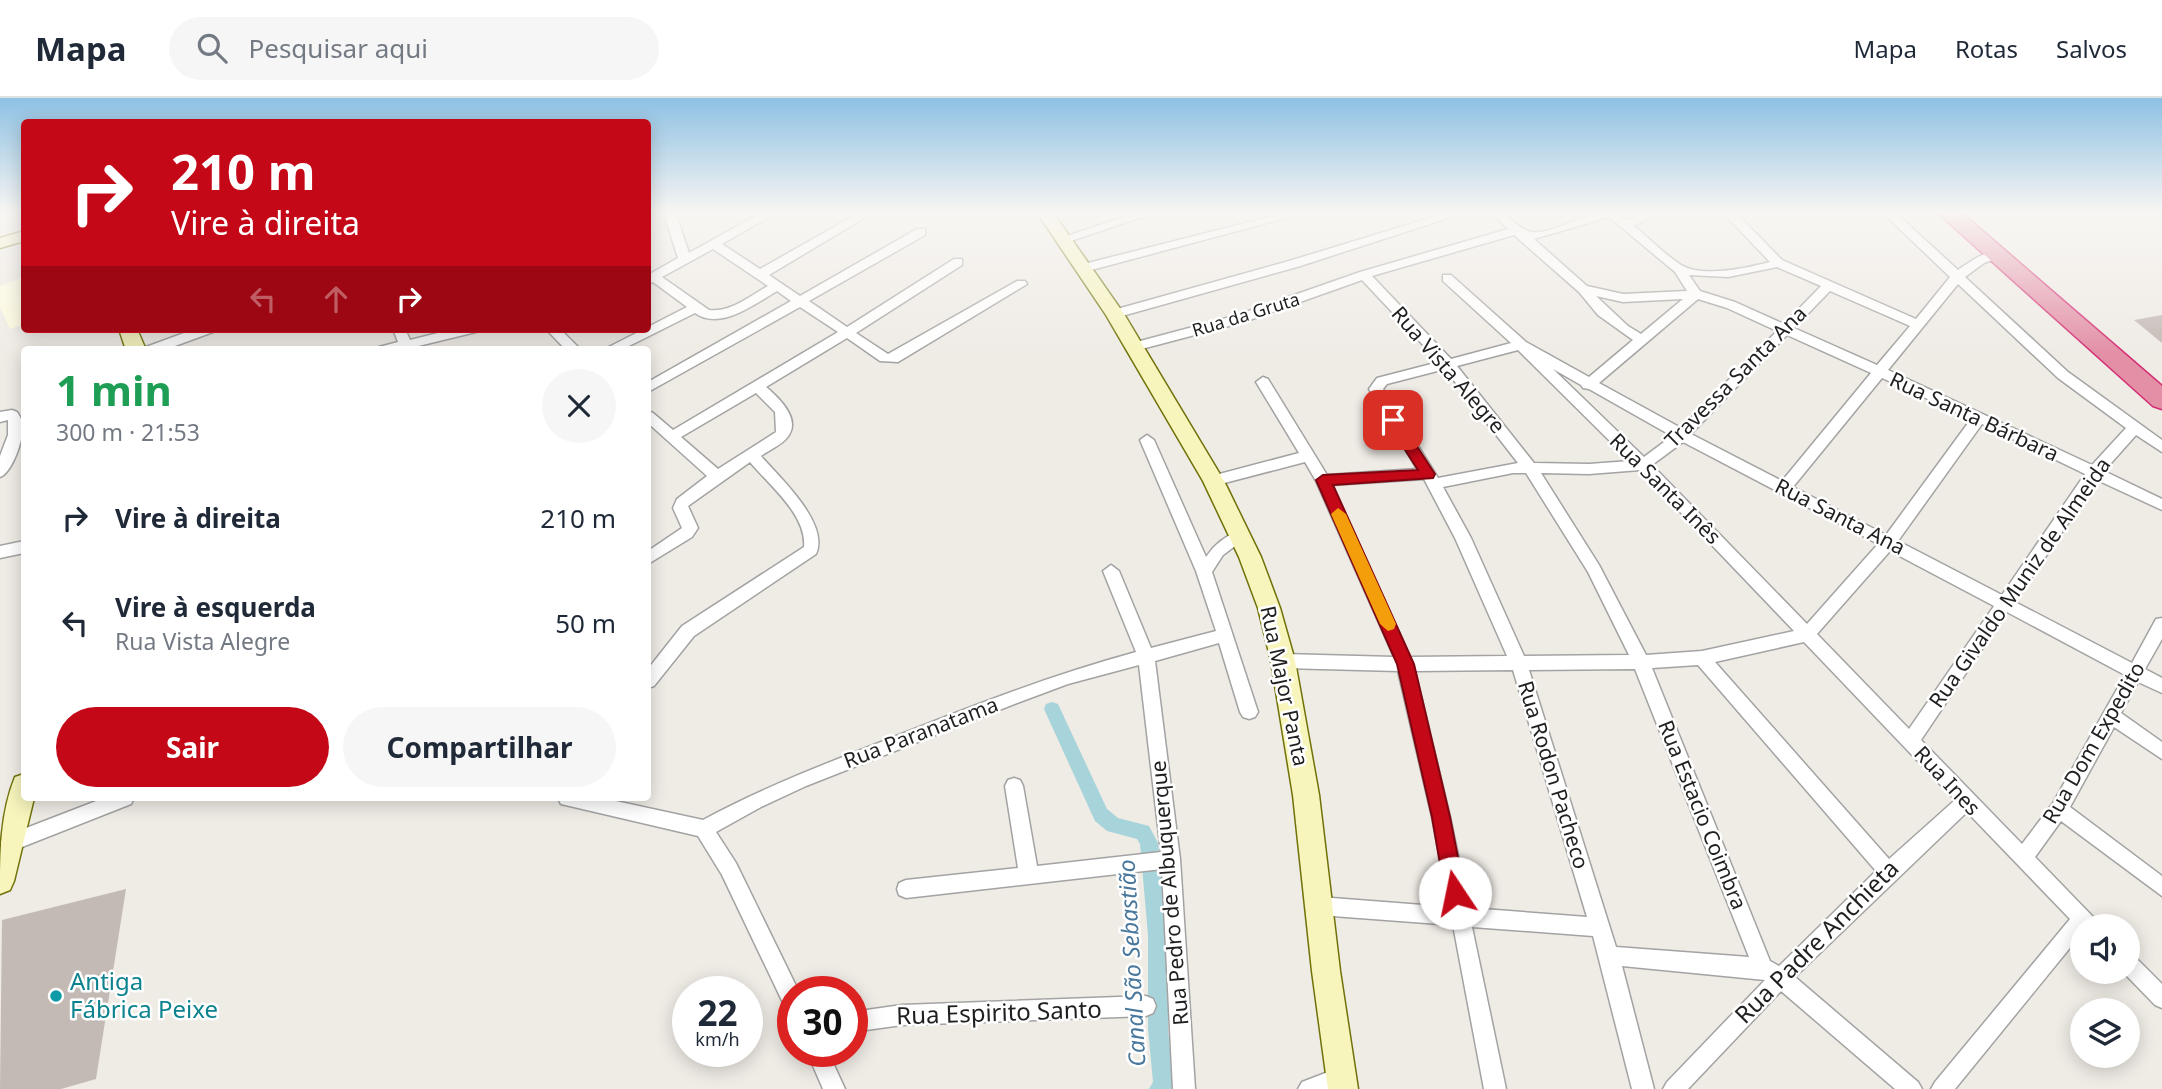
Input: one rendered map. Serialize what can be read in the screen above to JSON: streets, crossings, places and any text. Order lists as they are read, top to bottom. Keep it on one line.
{"streets":{"street":["Rua da Gruta","Rua Vista Alegre","Travessa Santa Ana","Rua Santa Bárbara","Rua Santa Inês","Rua Santa Ana","Rua Givaldo Muniz de Almeida","Rua Major Panta","Rua Paranatama","Rua Dom Expedito","Rua Rodon Pacheco","Rua Ines","Rua Estacio Coimbra","Rua Pedro de Albuquerque","Rua Padre Anchieta","Rua Espirito Santo"]},"crossings":[["Rua da Gruta","Rua Vista Alegre"],["Rua da Gruta","Rua Major Panta"],["Rua Vista Alegre","Rua Estacio Coimbra"],["Travessa Santa Ana","Rua Santa Bárbara"],["Travessa Santa Ana","Rua Santa Inês"],["Travessa Santa Ana","Rua Santa Ana"],["Rua Santa Bárbara","Rua Givaldo Muniz de Almeida"],["Rua Santa Inês","Rua Santa Ana"],["Rua Santa Inês","Rua Ines"],["Rua Santa Ana","Rua Givaldo Muniz de Almeida"],["Rua Santa Ana","Rua Dom Expedito"],["Rua Givaldo Muniz de Almeida","Rua Ines"],["Rua Paranatama","Rua Pedro de Albuquerque"],["Rua Dom Expedito","Rua Ines"],["Rua Ines","Rua Padre Anchieta"],["Rua Estacio Coimbra","Rua Padre Anchieta"]],"water":["Canal São Sebastião"],"places":["Antiga Fábrica Peixe"],"page":{"header":"Mapa","search":"Pesquisar aqui","nav":["Mapa","Rotas","Salvos"],"turn":["210 m","Vire à direita"],"heading":["1 min","300 m · 21:53"],"list":[{"name":"Vire à direita","value":"210 m"},{"name":"Vire à esquerda","note":"Rua Vista Alegre","value":"50 m"}],"buttons":["Sair","Compartilhar"],"speed":"22 km/h","limit":"30"}}
